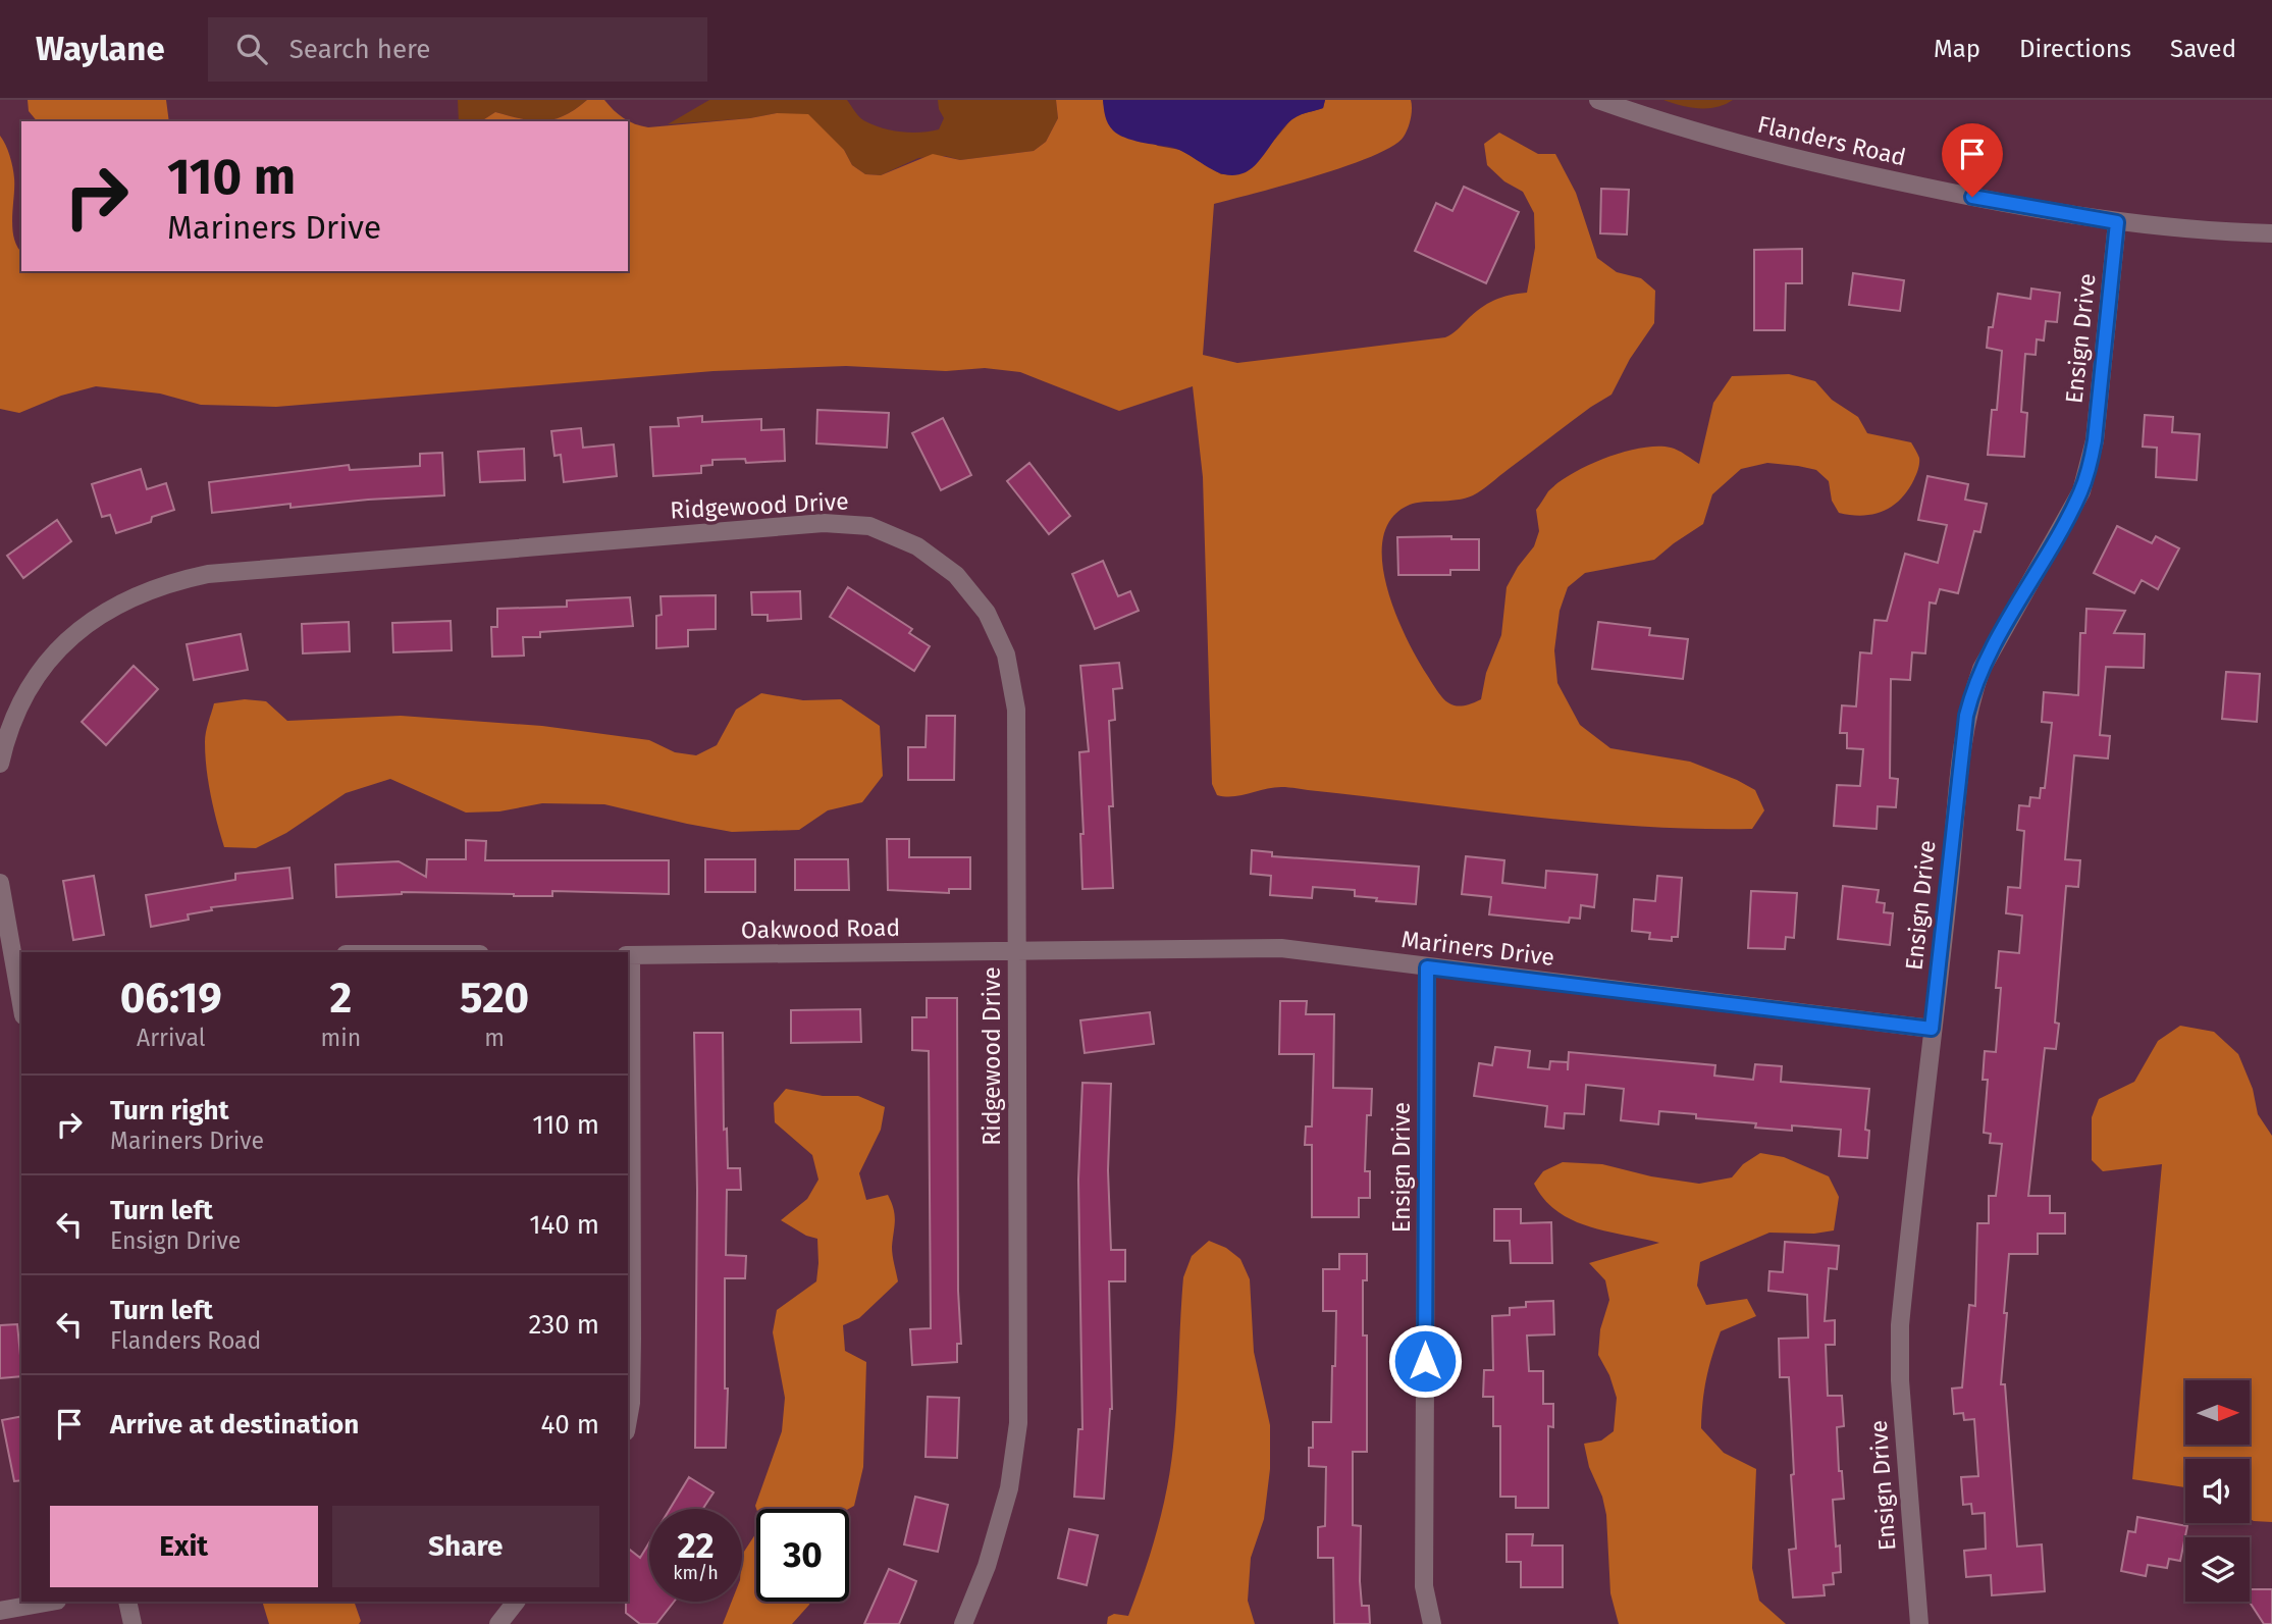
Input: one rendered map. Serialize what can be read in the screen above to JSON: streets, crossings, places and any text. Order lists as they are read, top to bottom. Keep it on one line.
{"streets":{"street":["Flanders Road","Ensign Drive","Ridgewood Drive","Oakwood Road","Mariners Drive"]},"crossings":[["Flanders Road","Ensign Drive"],["Ensign Drive","Mariners Drive"],["Ridgewood Drive","Oakwood Road"],["Ridgewood Drive","Mariners Drive"],["Oakwood Road","Mariners Drive"]],"north":"right","page":{"header":"Waylane","search":"Search here","nav":["Map","Directions","Saved"],"turn":["110 m","Mariners Drive"],"eta":["06:19","Arrival","2","min","520","m"],"list":[{"name":"Turn right","note":"Mariners Drive","value":"110 m"},{"name":"Turn left","note":"Ensign Drive","value":"140 m"},{"name":"Turn left","note":"Flanders Road","value":"230 m"},{"name":"Arrive at destination","value":"40 m"}],"buttons":["Exit","Share"],"speed":"22 km/h","limit":"30"}}
